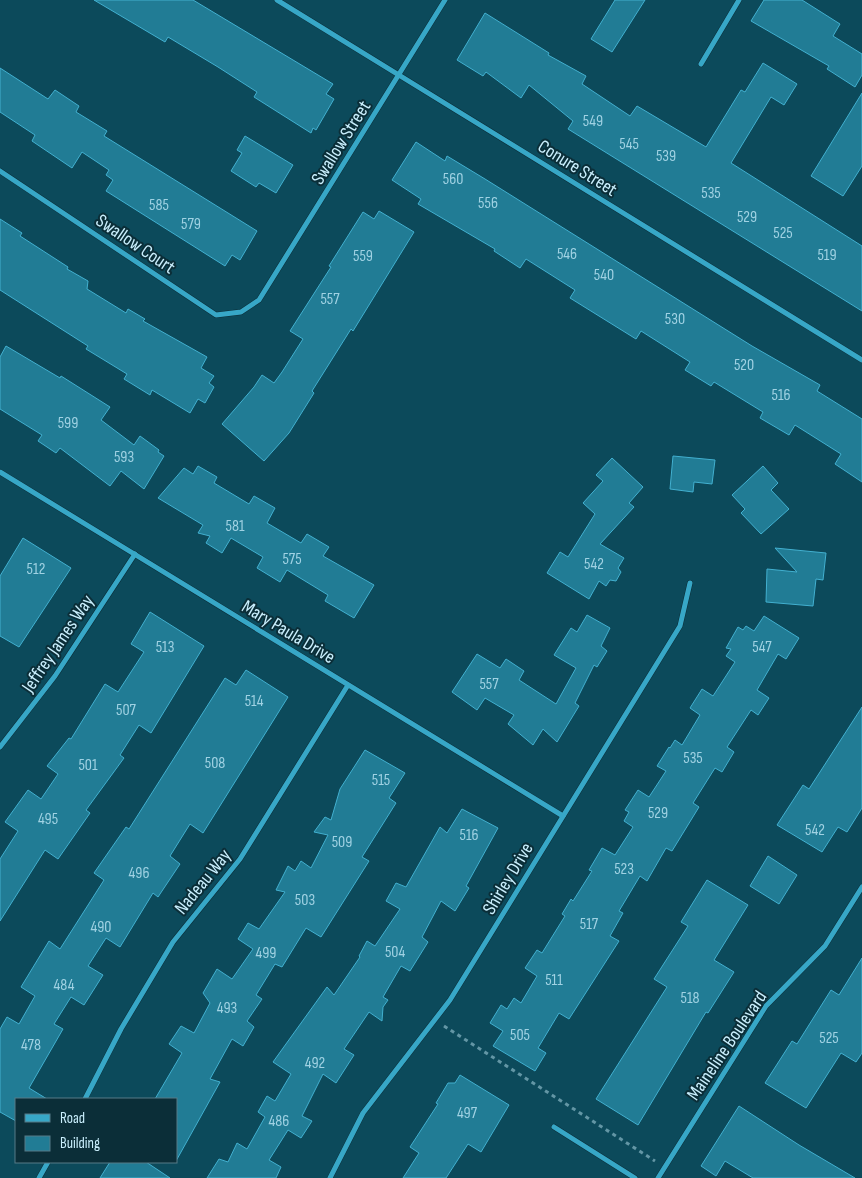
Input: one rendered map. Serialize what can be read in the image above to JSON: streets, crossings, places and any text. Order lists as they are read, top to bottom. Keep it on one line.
{"streets":{"street":["Swallow Street","Conure Street","Swallow Court","Mary Paula Drive","Jeffrey James Way","Shirley Drive","Nadeau Way","Maineline Boulevard"]},"crossings":[["Swallow Street","Conure Street"],["Swallow Street","Swallow Court"],["Mary Paula Drive","Jeffrey James Way"],["Mary Paula Drive","Shirley Drive"],["Mary Paula Drive","Nadeau Way"]],"house_numbers":["549","545","539","560","535","556","585","529","579","525","546","519","559","540","557","530","520","516","599","593","581","575","542","512","513","547","557","514","507","535","508","501","515","529","495","542","516","509","523","496","503","517","490","504","499","511","484","518","493","505","525","478","492","497","486"],"legend":["Road","Building"]}
